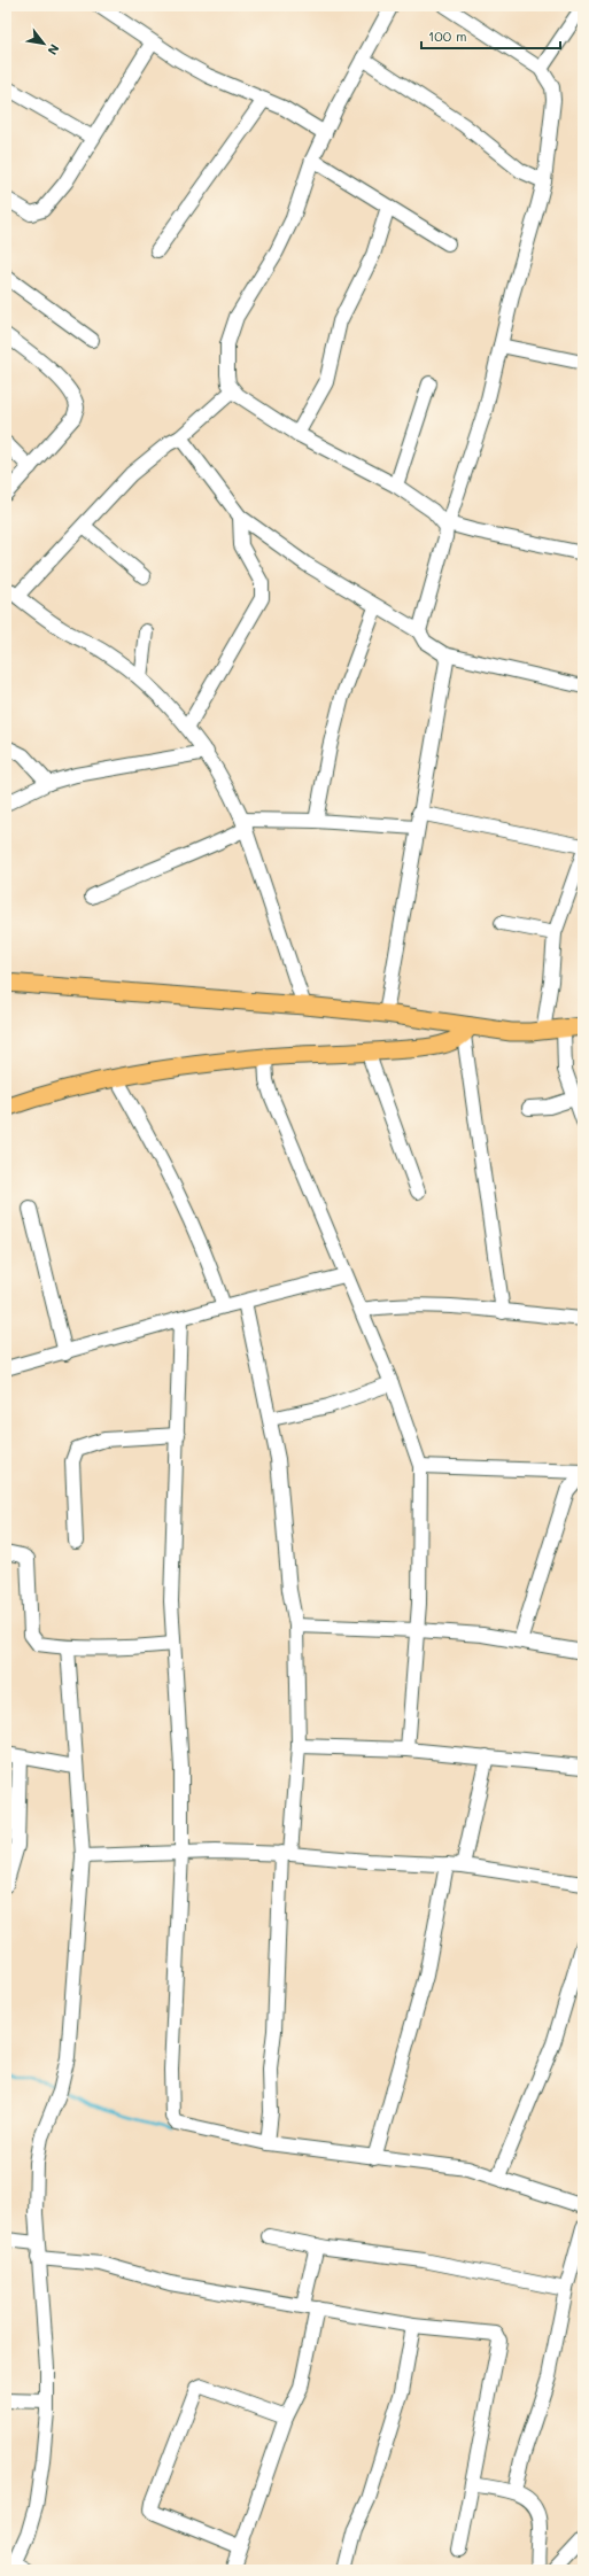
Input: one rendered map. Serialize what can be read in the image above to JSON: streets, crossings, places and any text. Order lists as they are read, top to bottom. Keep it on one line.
{"scale_bar":"100 m","north":"bottom right"}
